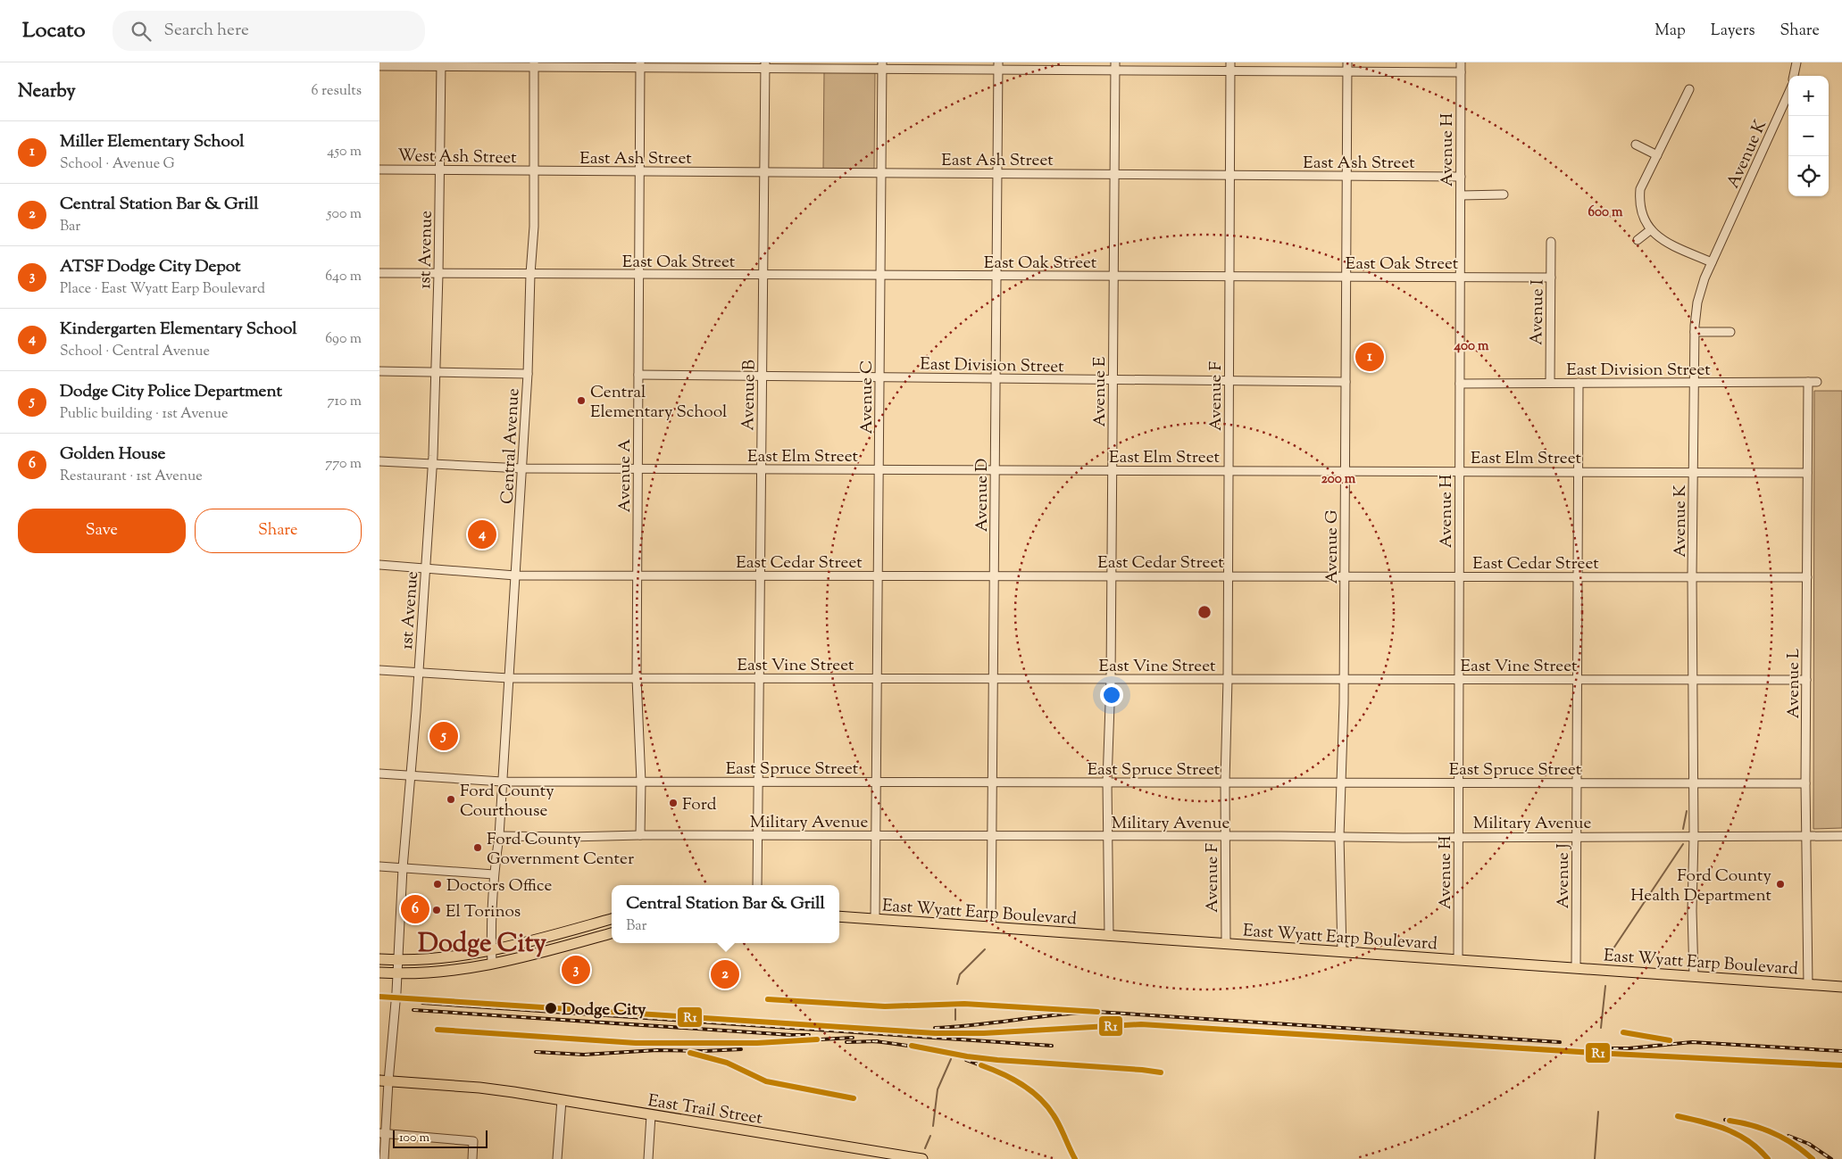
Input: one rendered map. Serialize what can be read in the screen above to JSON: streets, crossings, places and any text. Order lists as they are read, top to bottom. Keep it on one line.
{"streets":{"main road":["East Wyatt Earp Boulevard","East Trail Street"],"street":["Avenue H","Avenue K","West Ash Street","East Ash Street","1st Avenue","East Oak Street","Avenue I","East Division Street","Avenue E","Avenue B","Avenue F","Avenue C","Central Avenue","East Elm Street","Avenue A","Avenue D","Avenue G","East Cedar Street","East Vine Street","Avenue L","East Spruce Street","Military Avenue","Avenue J"]},"crossings":[["Avenue H","East Ash Street"],["Avenue H","East Oak Street"],["Avenue H","East Division Street"],["Avenue H","East Elm Street"],["Avenue H","East Cedar Street"],["Avenue H","East Vine Street"],["Avenue H","East Spruce Street"],["Avenue H","Military Avenue"],["Avenue H","East Wyatt Earp Boulevard"],["Avenue K","East Division Street"],["Avenue K","East Elm Street"],["Avenue K","East Cedar Street"],["Avenue K","East Vine Street"],["Avenue K","East Spruce Street"],["Avenue K","Military Avenue"],["Avenue K","East Wyatt Earp Boulevard"],["West Ash Street","East Ash Street"],["West Ash Street","1st Avenue"],["West Ash Street","Central Avenue"],["East Ash Street","Avenue E"],["East Ash Street","Avenue B"],["East Ash Street","Avenue F"],["East Ash Street","Avenue C"],["East Ash Street","Central Avenue"],["East Ash Street","Avenue A"],["East Ash Street","Avenue D"],["East Ash Street","Avenue G"],["1st Avenue","East Oak Street"],["1st Avenue","East Elm Street"],["1st Avenue","East Cedar Street"],["1st Avenue","East Vine Street"],["1st Avenue","East Spruce Street"],["1st Avenue","East Trail Street"],["East Oak Street","Avenue I"],["East Oak Street","Avenue E"],["East Oak Street","Avenue B"],["East Oak Street","Avenue F"],["East Oak Street","Avenue C"],["East Oak Street","Central Avenue"],["East Oak Street","Avenue A"],["East Oak Street","Avenue D"],["East Oak Street","Avenue G"],["Avenue I","East Division Street"],["East Division Street","Avenue E"],["East Division Street","Avenue B"],["East Division Street","Avenue F"],["East Division Street","Avenue C"],["East Division Street","Avenue A"],["East Division Street","Avenue D"],["East Division Street","Avenue G"],["East Division Street","Avenue L"],["East Division Street","Avenue J"],["Avenue E","East Elm Street"],["Avenue E","East Cedar Street"],["Avenue E","East Vine Street"],["Avenue E","East Spruce Street"],["Avenue E","Military Avenue"],["Avenue E","East Wyatt Earp Boulevard"],["Avenue B","East Elm Street"],["Avenue B","East Cedar Street"],["Avenue B","East Vine Street"],["Avenue B","East Spruce Street"],["Avenue B","Military Avenue"],["Avenue F","East Elm Street"],["Avenue F","East Cedar Street"],["Avenue F","East Vine Street"],["Avenue F","East Spruce Street"],["Avenue F","Military Avenue"],["Avenue F","East Wyatt Earp Boulevard"],["Avenue C","East Elm Street"],["Avenue C","East Cedar Street"],["Avenue C","East Vine Street"],["Avenue C","East Spruce Street"],["Avenue C","Military Avenue"],["Avenue C","East Wyatt Earp Boulevard"],["Central Avenue","East Elm Street"],["Central Avenue","East Cedar Street"],["Central Avenue","East Vine Street"],["Central Avenue","East Spruce Street"],["Central Avenue","Military Avenue"],["East Elm Street","Avenue A"],["East Elm Street","Avenue D"],["East Elm Street","Avenue G"],["East Elm Street","Avenue L"],["East Elm Street","Avenue J"],["Avenue A","East Cedar Street"],["Avenue A","East Vine Street"],["Avenue A","East Spruce Street"],["Avenue A","Military Avenue"],["Avenue D","East Cedar Street"],["Avenue D","East Vine Street"],["Avenue D","East Spruce Street"],["Avenue D","Military Avenue"],["Avenue D","East Wyatt Earp Boulevard"],["Avenue G","East Cedar Street"],["Avenue G","East Vine Street"],["Avenue G","East Spruce Street"],["Avenue G","Military Avenue"],["Avenue G","East Wyatt Earp Boulevard"],["East Cedar Street","Avenue L"],["East Cedar Street","Avenue J"],["East Vine Street","Avenue L"],["East Vine Street","Avenue J"],["Avenue L","East Spruce Street"],["Avenue L","Military Avenue"],["Avenue L","East Wyatt Earp Boulevard"],["East Spruce Street","Avenue J"],["Military Avenue","Avenue J"],["Avenue J","East Wyatt Earp Boulevard"]],"districts":["Dodge City"],"places":["Central Elementary School","Ford County Courthouse","Ford","Ford County Government Center","Doctors Office","Ford County Health Department","El Torinos","Dodge City"],"lines":["transit line R1"],"scale_bar":"100 m","page":{"header":"Locato","search":"Search here","nav":["Map","Layers","Share"],"heading":["Nearby","6 results"],"map_buttons":["+","−"],"list":[{"mark":"1","name":"Miller Elementary School","note":"School · Avenue G","value":"450 m"},{"mark":"2","name":"Central Station Bar & Grill","note":"Bar","value":"500 m"},{"mark":"3","name":"ATSF Dodge City Depot","note":"Place · East Wyatt Earp Boulevard","value":"640 m"},{"mark":"4","name":"Kindergarten Elementary School","note":"School · Central Avenue","value":"690 m"},{"mark":"5","name":"Dodge City Police Department","note":"Public building · 1st Avenue","value":"710 m"},{"mark":"6","name":"Golden House","note":"Restaurant · 1st Avenue","value":"770 m"}],"pins":["1","4","5","6","3","2"],"buttons":["Save","Share"],"popup":["Central Station Bar & Grill","Bar"],"scale":"100 m"},"rings":["600 m","400 m","200 m"]}
